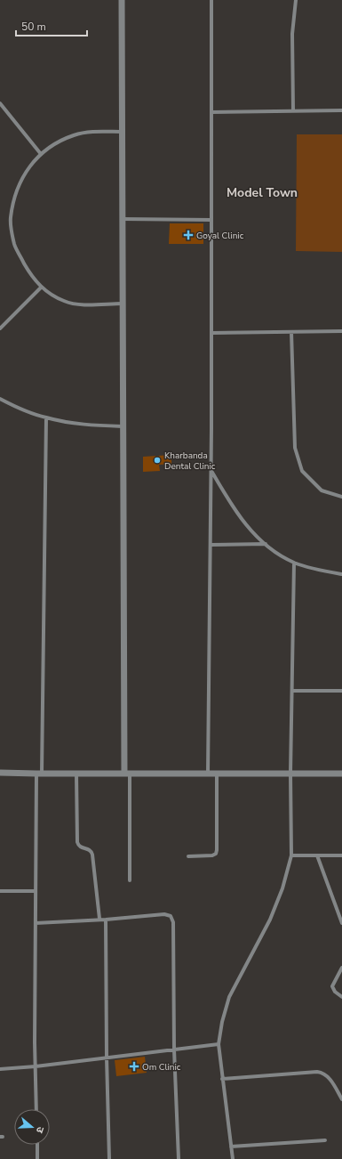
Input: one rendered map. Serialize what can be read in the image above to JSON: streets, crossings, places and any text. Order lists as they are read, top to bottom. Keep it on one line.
{"districts":["Model Town"],"places":{"health":["Goyal Clinic","Om Clinic"],"other":["Kharbanda Dental Clinic"]},"scale_bar":"50 m","north":"right"}
